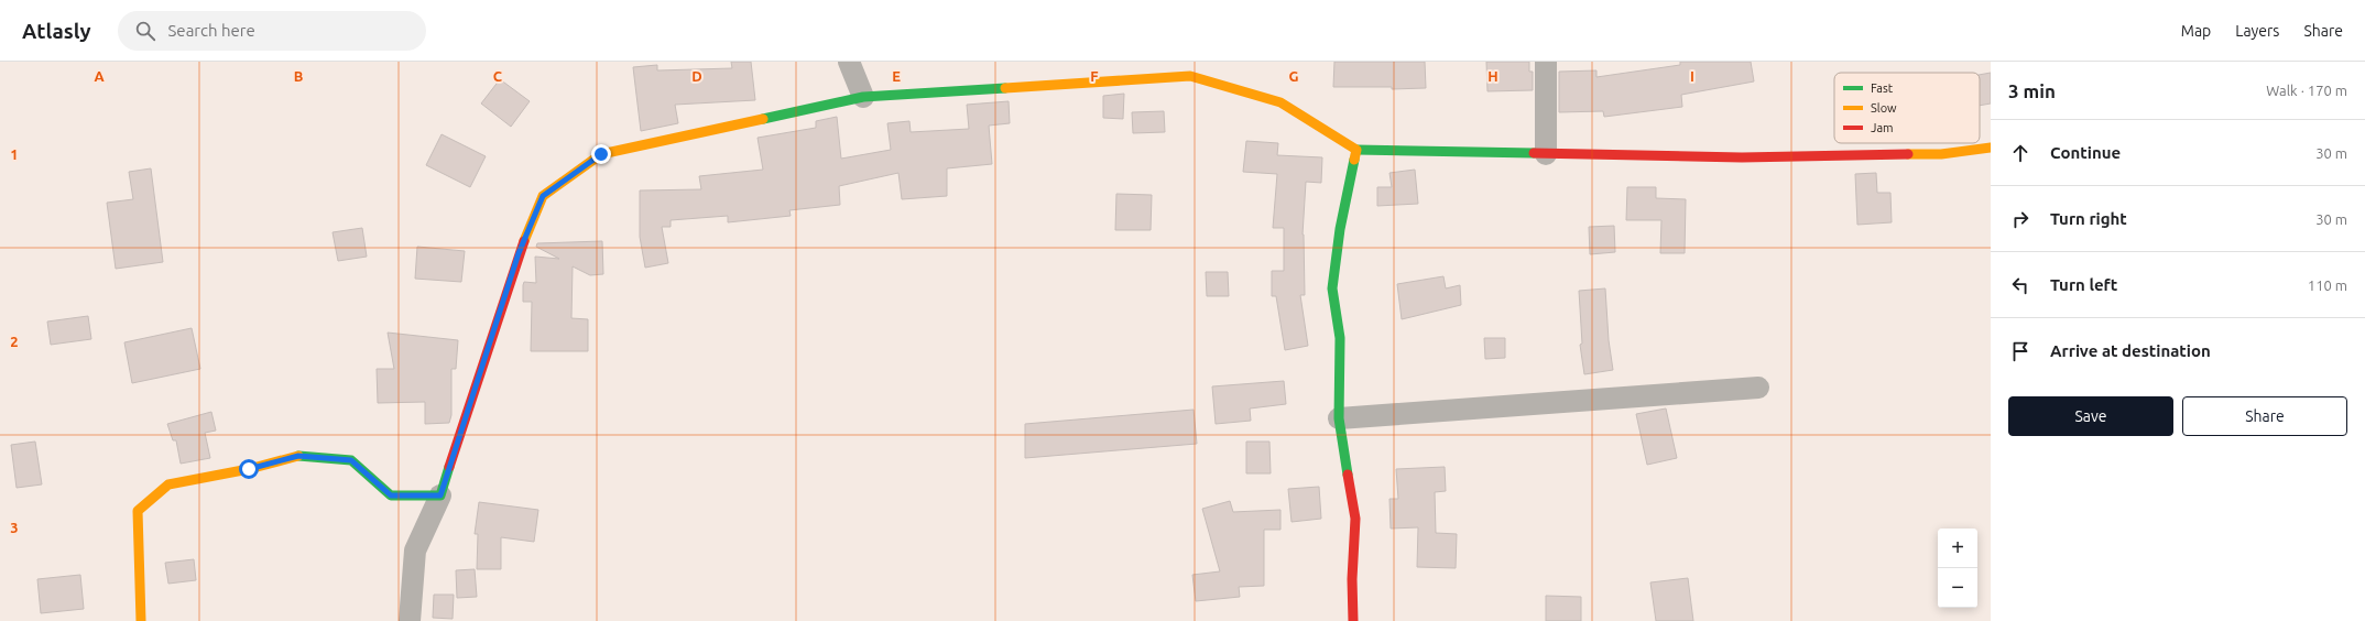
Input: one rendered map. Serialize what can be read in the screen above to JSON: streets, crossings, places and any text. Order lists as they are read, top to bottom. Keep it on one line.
{"legend":["Fast","Slow","Jam"],"page":{"header":"Atlasly","search":"Search here","nav":["Map","Layers","Share"],"heading":["3 min","Walk · 170 m"],"list":[["Continue","30 m"],["Turn right","30 m"],["Turn left","110 m"],"Arrive at destination"],"buttons":["Save","Share"],"map_buttons":["+","−"]},"grid":{"columns":["A","B","C","D","E","F","G","H","I"],"rows":["1","2","3"]}}
